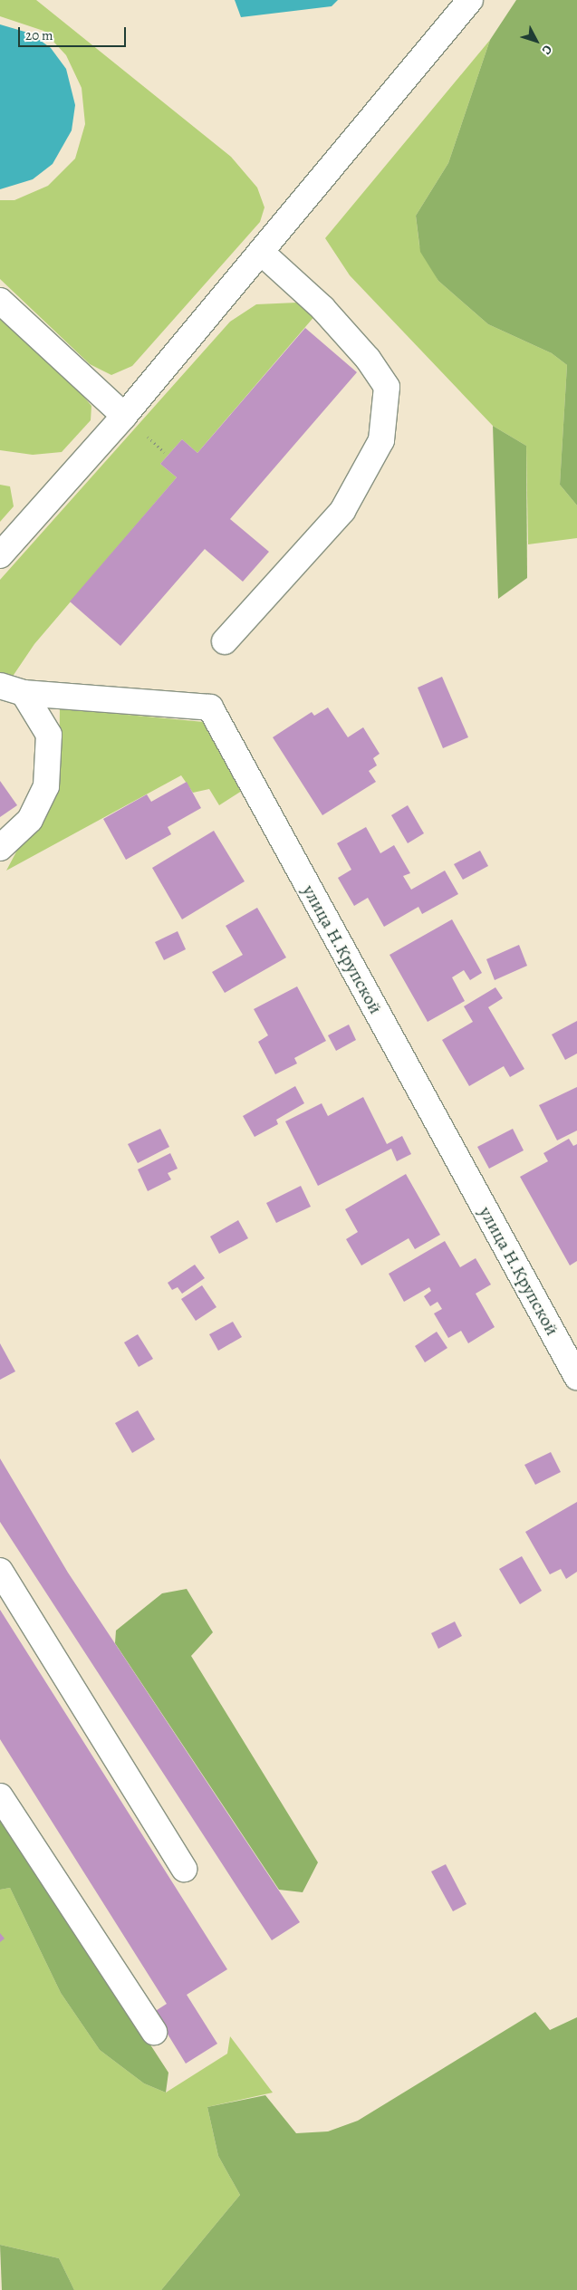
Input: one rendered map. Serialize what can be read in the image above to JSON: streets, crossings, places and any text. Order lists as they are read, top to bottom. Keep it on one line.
{"streets":{"street":["улица Н.Крупской"]},"scale_bar":"20 m","north":"bottom right"}
